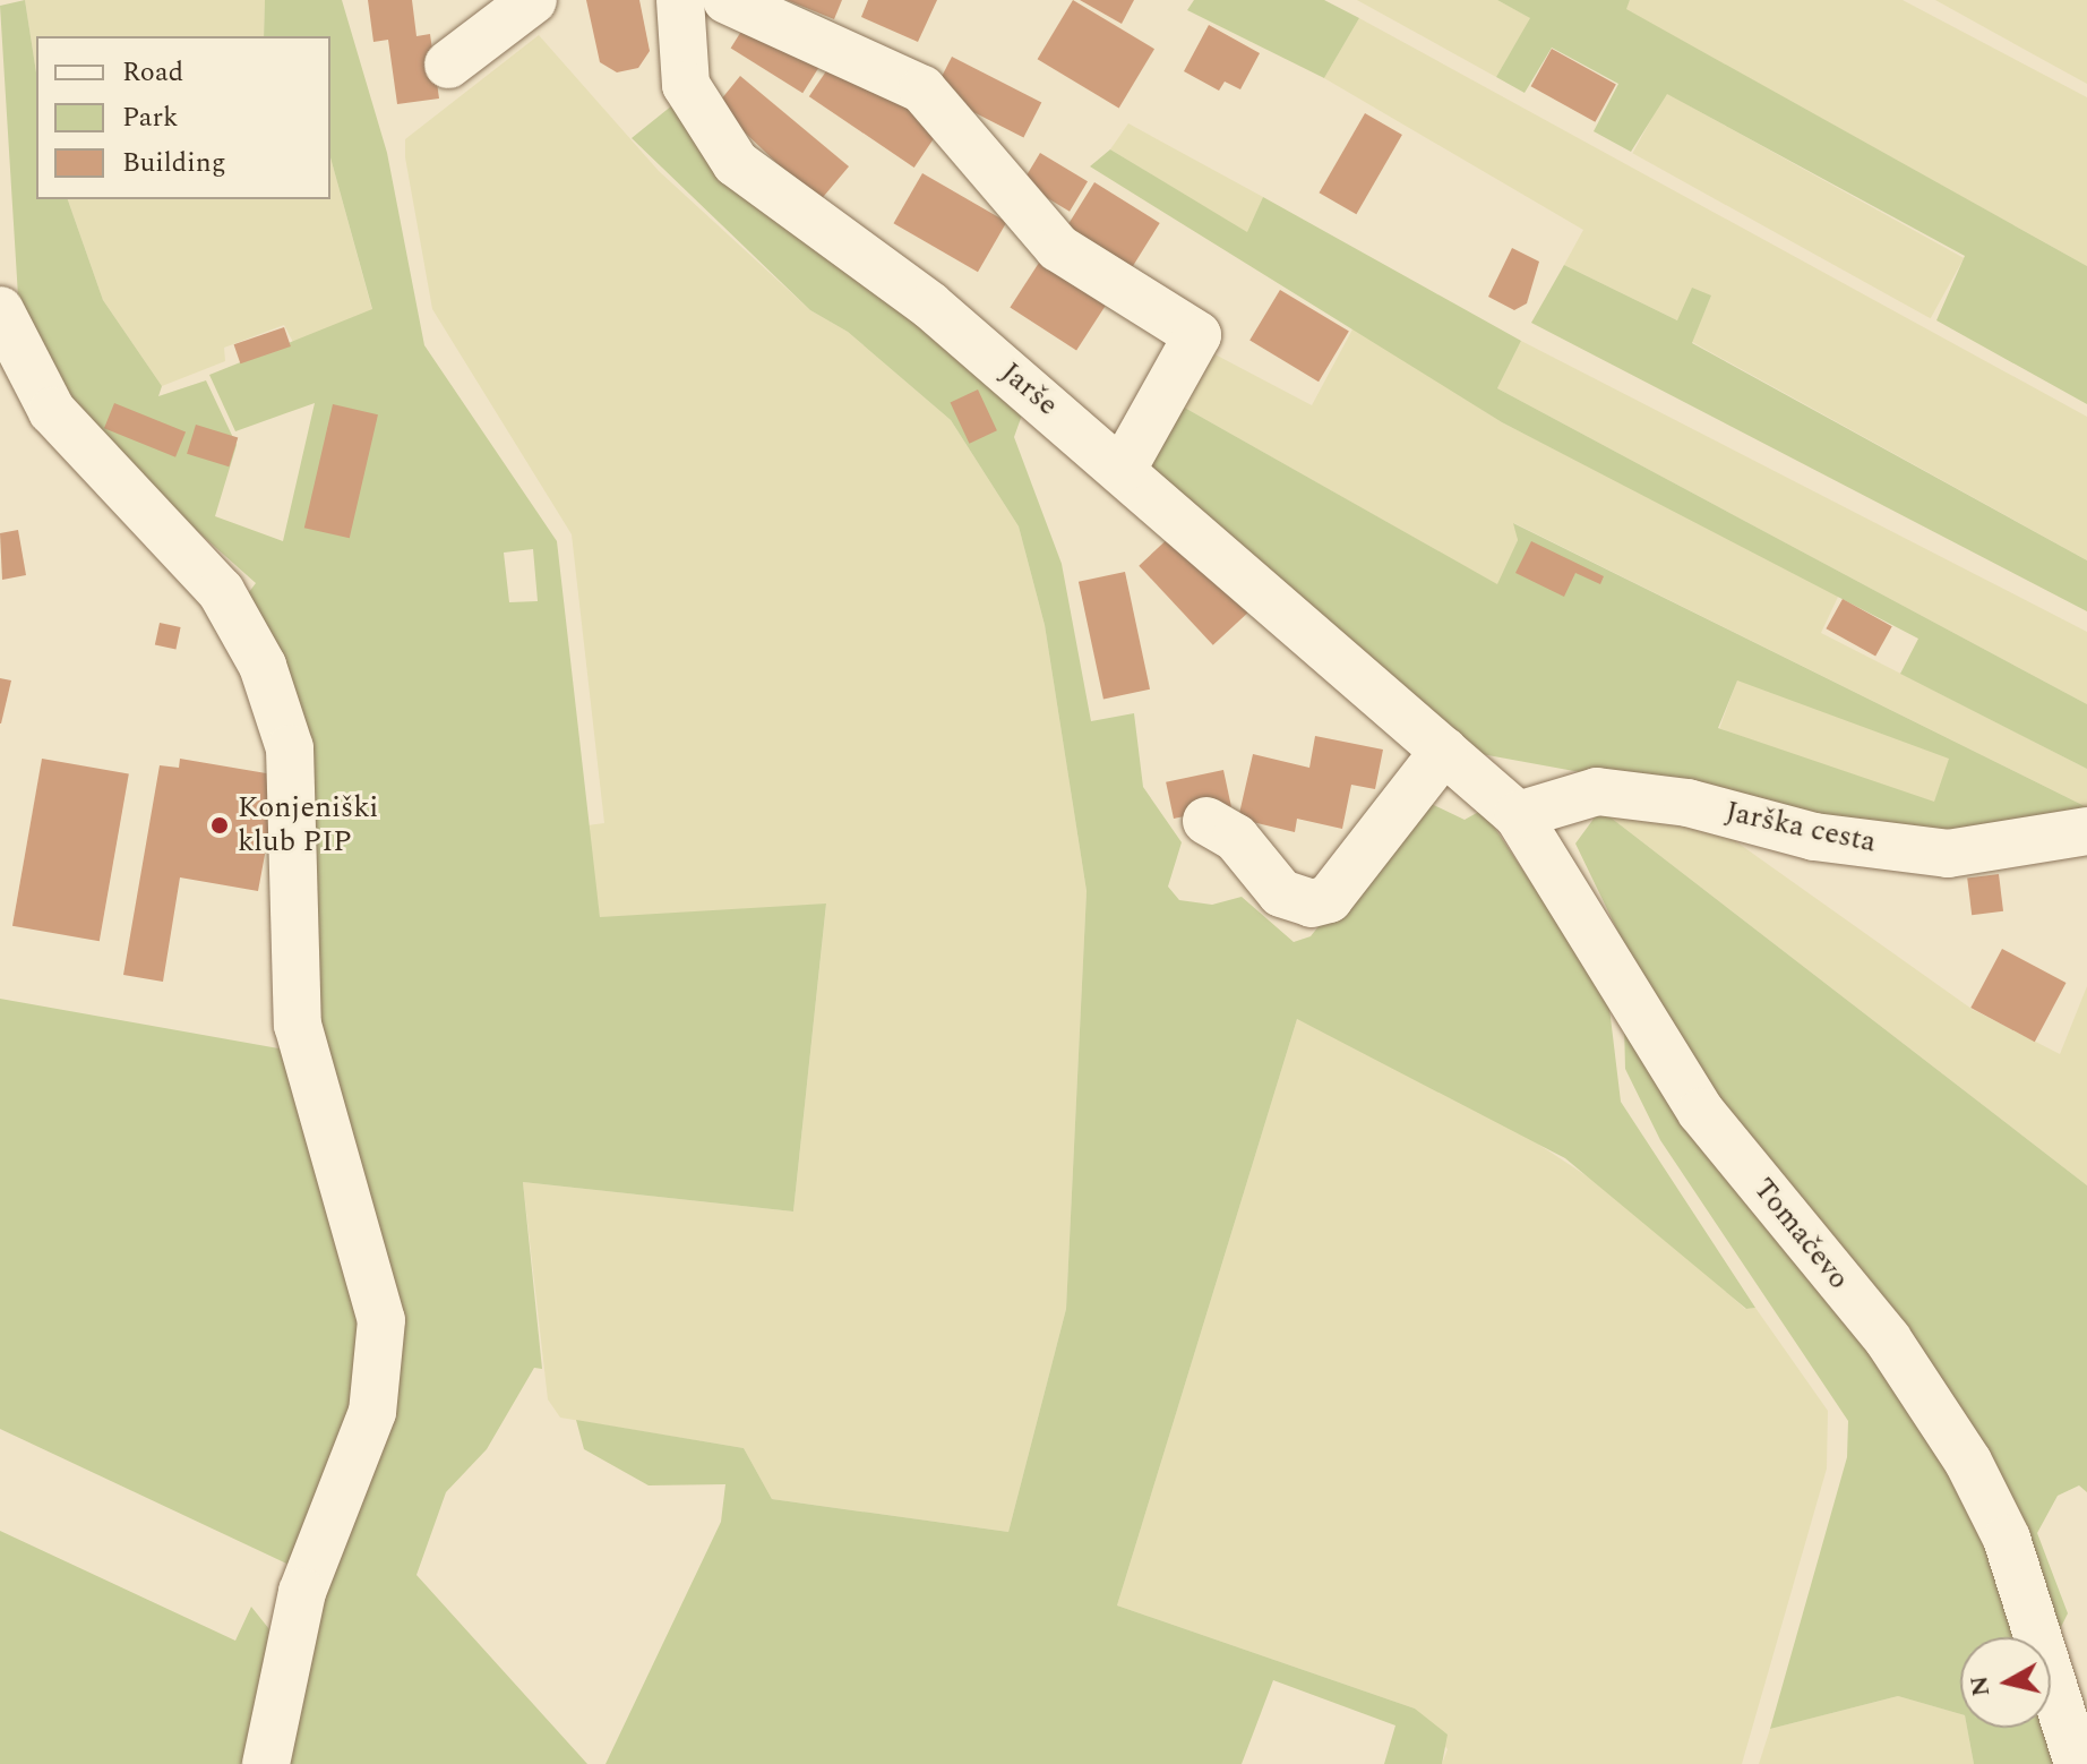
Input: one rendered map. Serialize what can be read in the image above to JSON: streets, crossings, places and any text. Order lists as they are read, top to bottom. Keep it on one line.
{"streets":{"street":["Jarše","Jarška cesta","Tomačevo"]},"crossings":[["Jarše","Tomačevo"],["Jarška cesta","Tomačevo"]],"places":["Konjeniški klub PIP"],"legend":["Road","Park","Building"],"north":"left"}
